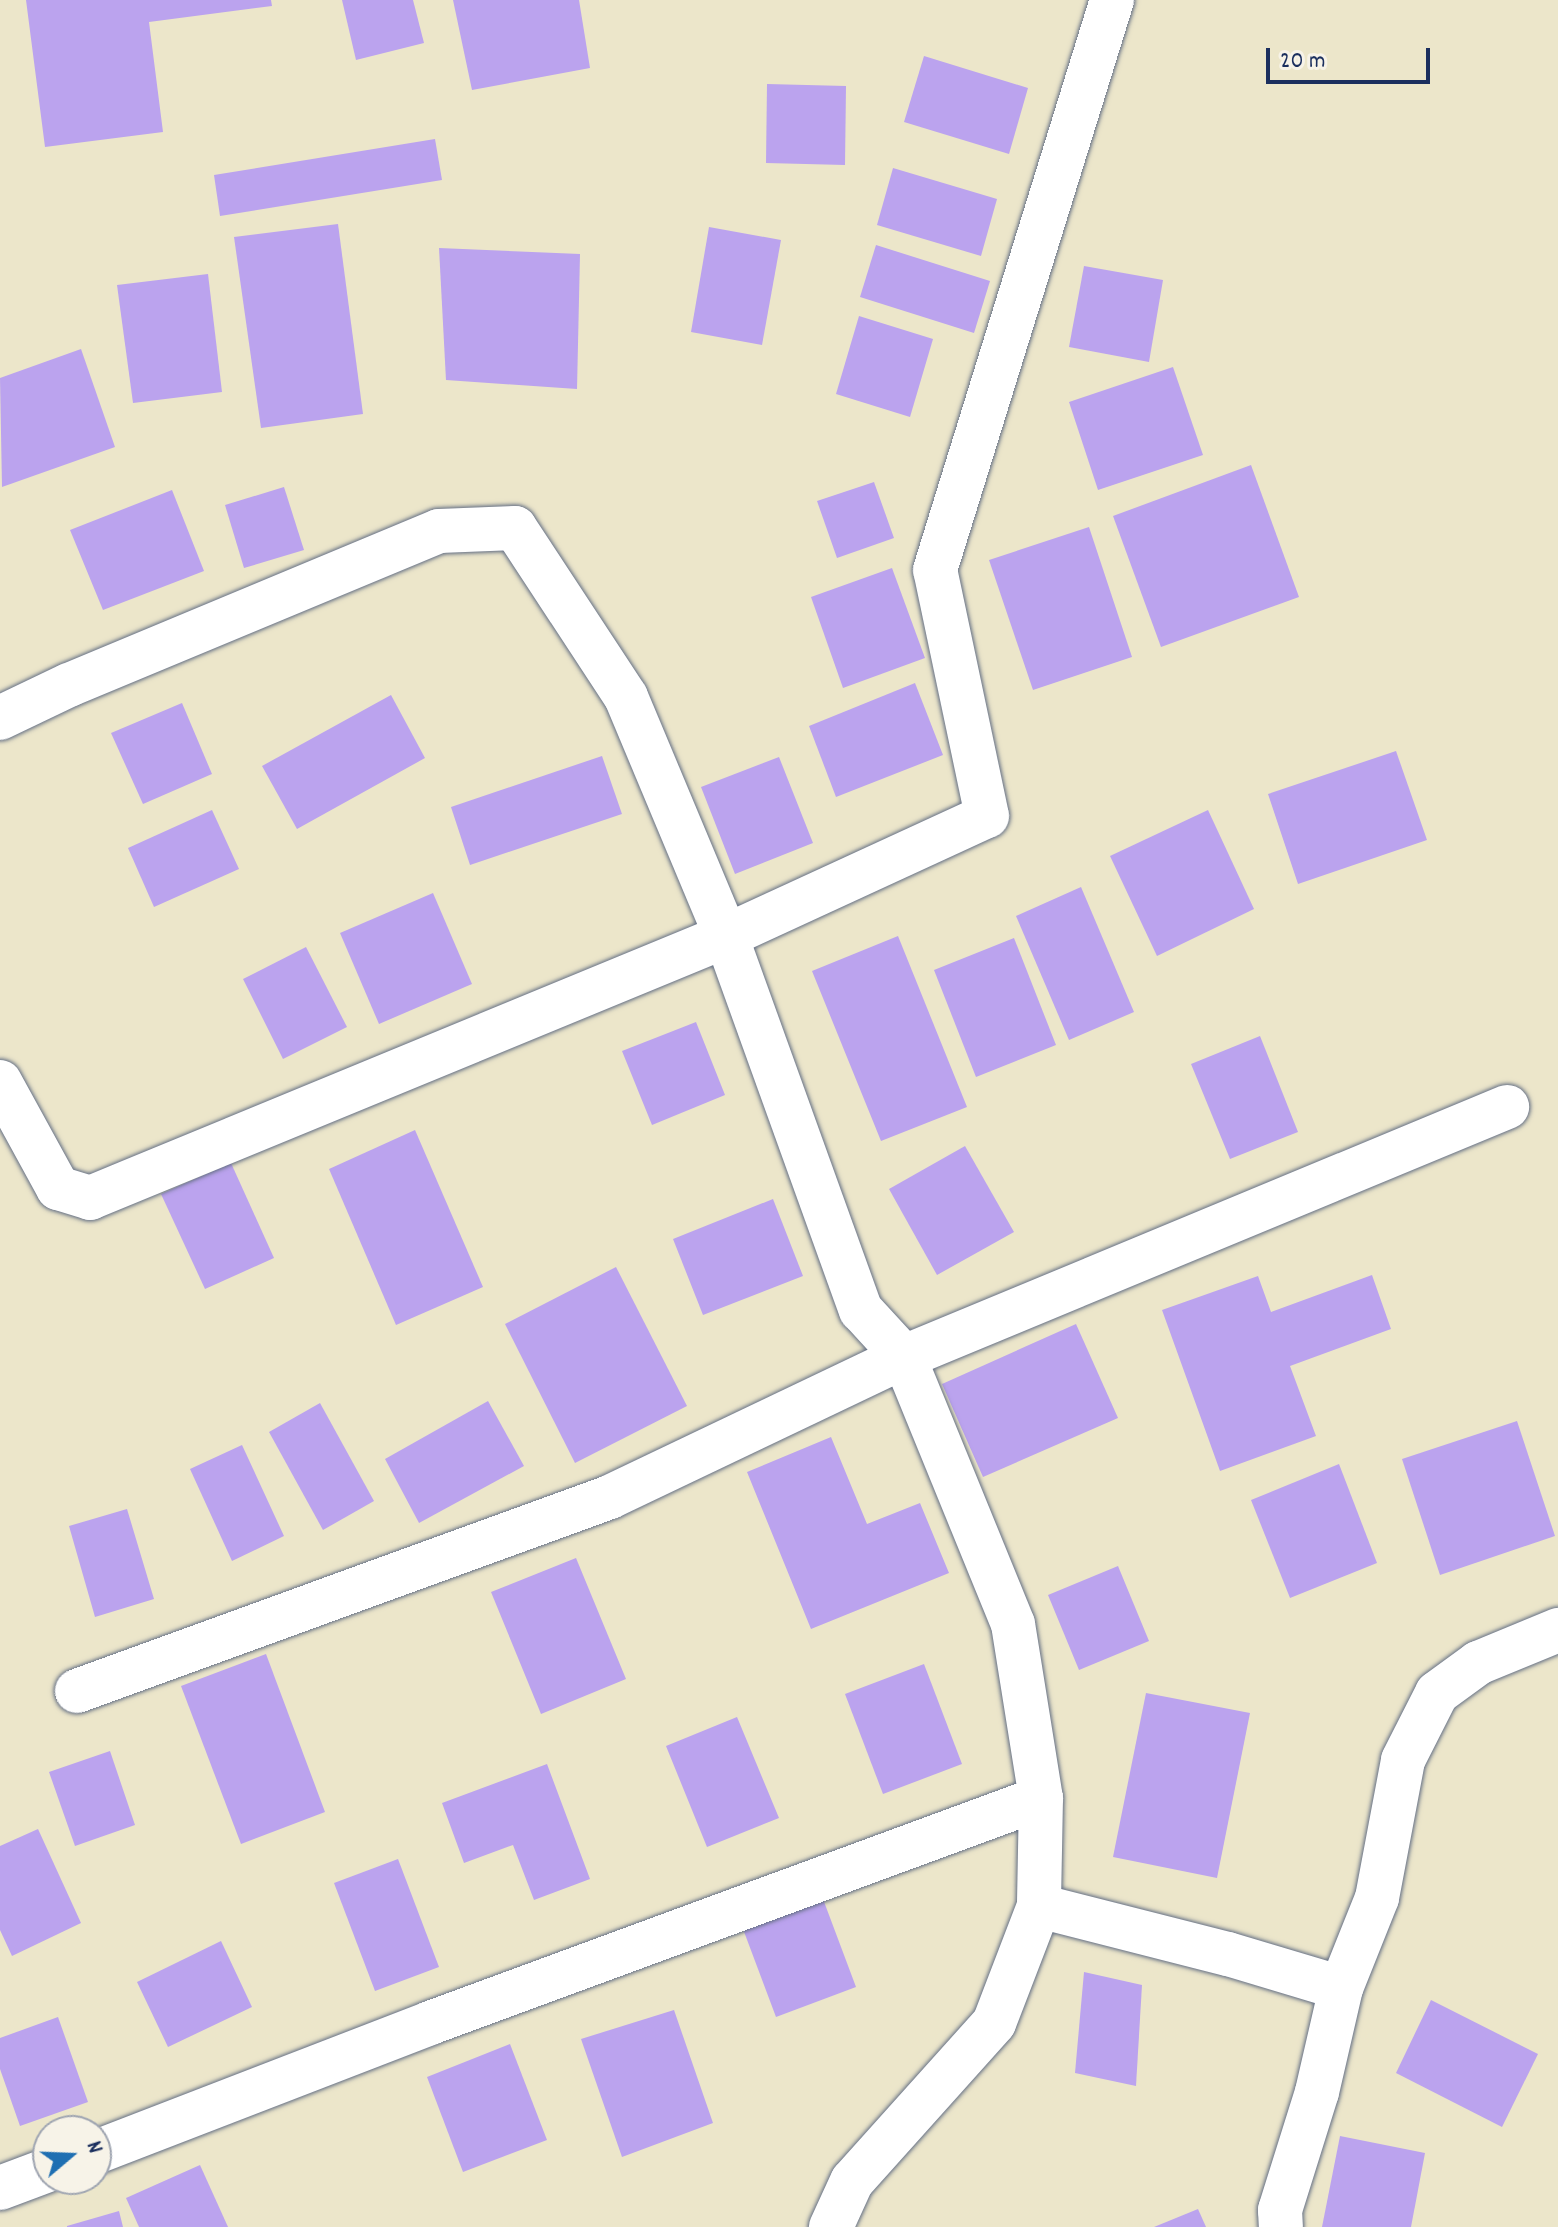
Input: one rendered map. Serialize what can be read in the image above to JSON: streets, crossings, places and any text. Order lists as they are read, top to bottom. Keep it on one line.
{"scale_bar":"20 m","north":"right"}
